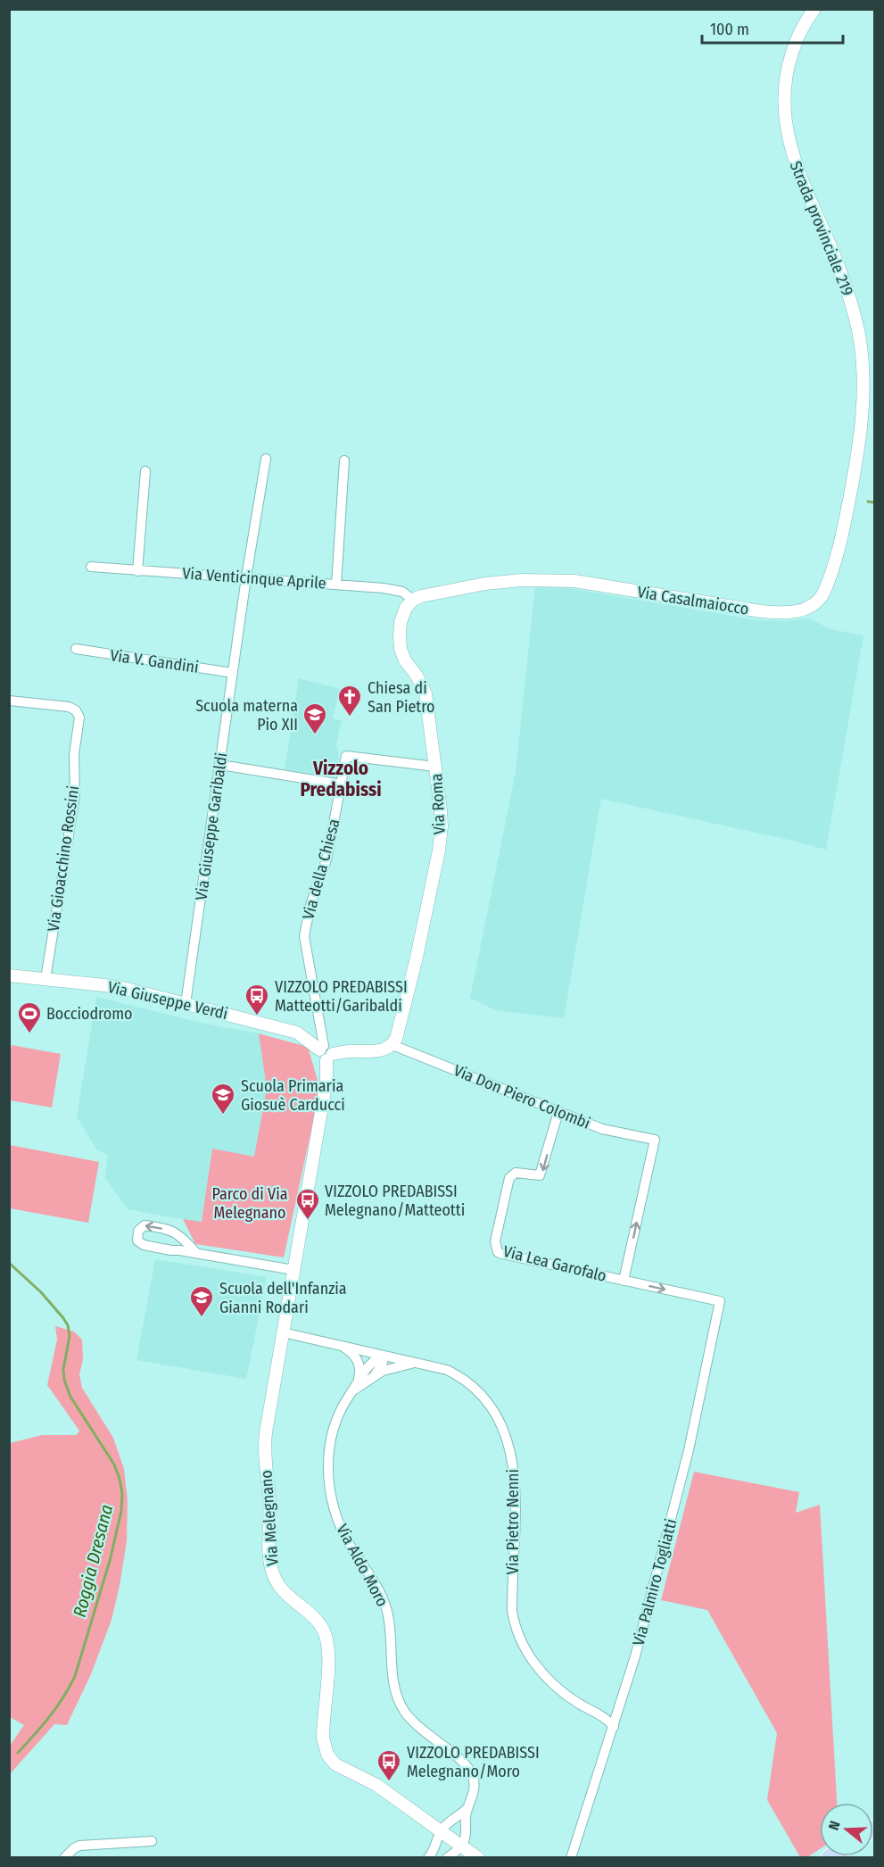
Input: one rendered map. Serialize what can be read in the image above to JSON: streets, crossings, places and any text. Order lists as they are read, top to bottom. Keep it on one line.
{"streets":{"street":["Strada provinciale 219","Via Venticinque Aprile","Via Casalmaiocco","Via V. Gandini","Via Roma","Via Giuseppe Garibaldi","Via Gioacchino Rossini","Via della Chiesa","Via Giuseppe Verdi","Via Don Piero Colombi","Via Lea Garofalo","Via Melegnano","Via Pietro Nenni","Via Aldo Moro","Via Palmiro Togliatti"]},"crossings":[["Strada provinciale 219","Via Casalmaiocco"],["Via Venticinque Aprile","Via Casalmaiocco"],["Via Venticinque Aprile","Via Roma"],["Via Venticinque Aprile","Via Giuseppe Garibaldi"],["Via Casalmaiocco","Via Roma"],["Via V. Gandini","Via Giuseppe Garibaldi"],["Via Roma","Via della Chiesa"],["Via Roma","Via Don Piero Colombi"],["Via Giuseppe Garibaldi","Via Giuseppe Verdi"],["Via Gioacchino Rossini","Via Giuseppe Verdi"],["Via della Chiesa","Via Giuseppe Verdi"],["Via della Chiesa","Via Melegnano"],["Via Giuseppe Verdi","Via Melegnano"],["Via Don Piero Colombi","Via Lea Garofalo"],["Via Lea Garofalo","Via Palmiro Togliatti"],["Via Melegnano","Via Pietro Nenni"],["Via Melegnano","Via Aldo Moro"],["Via Pietro Nenni","Via Aldo Moro"],["Via Pietro Nenni","Via Palmiro Togliatti"]],"districts":["Vizzolo Predabissi"],"water":["Roggia Dresana"],"parks":["Parco di Via Melegnano"],"places":{"church":["Chiesa di San Pietro"],"school or university":["Scuola materna Pio XII","Scuola Primaria Giosuè Carducci","Scuola dell'Infanzia Gianni Rodari"],"bus stop":["VIZZOLO PREDABISSI Matteotti/Garibaldi","VIZZOLO PREDABISSI Melegnano/Matteotti","VIZZOLO PREDABISSI Melegnano/Moro"],"sports":["Bocciodromo"]},"scale_bar":"100 m","north":"left"}
